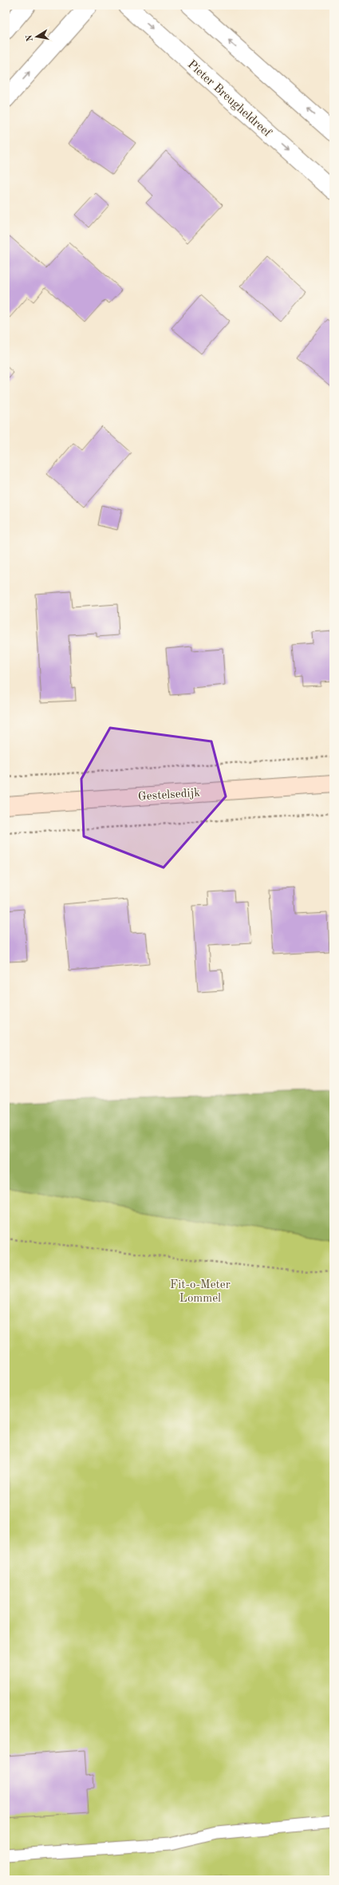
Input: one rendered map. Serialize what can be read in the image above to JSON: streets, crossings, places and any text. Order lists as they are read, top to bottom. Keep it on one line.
{"streets":{"main road":["Gestelsedijk"],"street":["Pieter Breugheldreef"]},"parks":["Fit-o-Meter Lommel"],"north":"left"}
